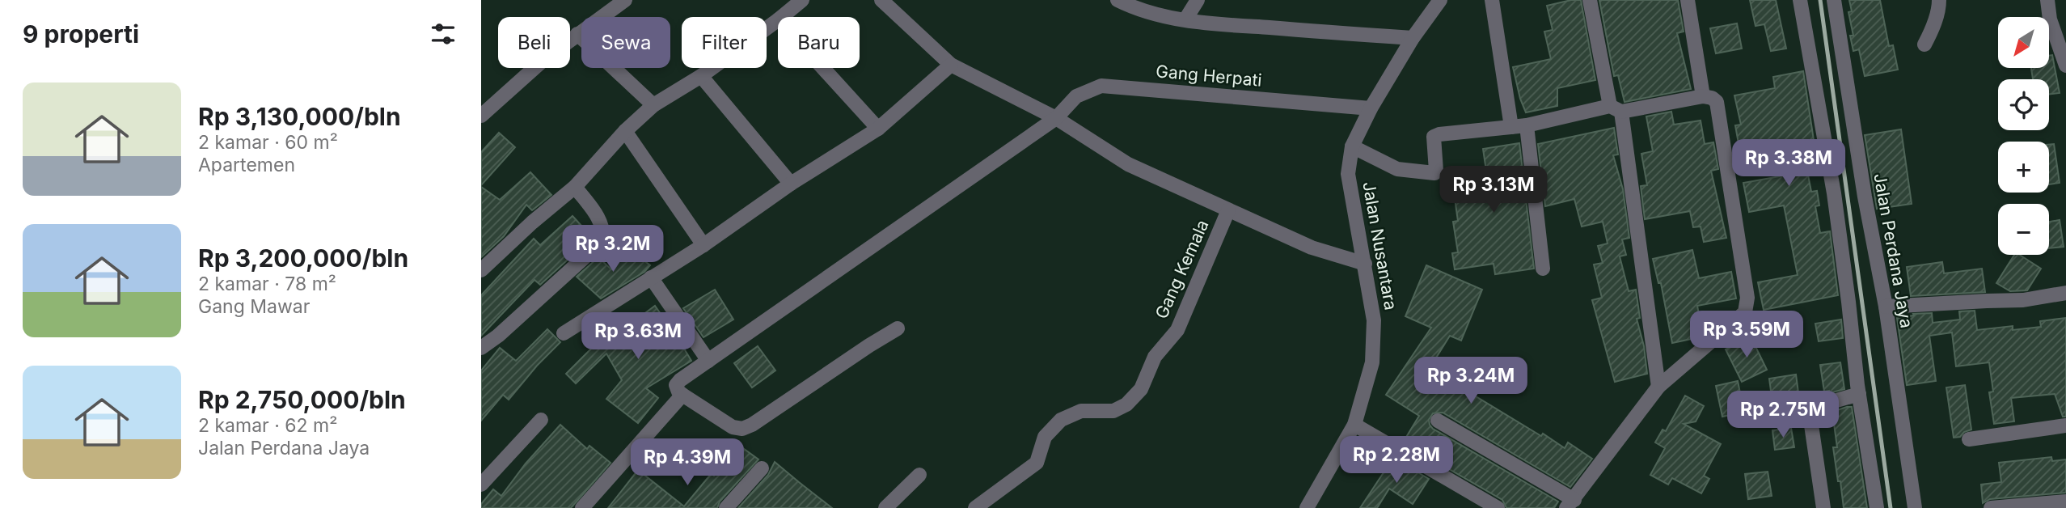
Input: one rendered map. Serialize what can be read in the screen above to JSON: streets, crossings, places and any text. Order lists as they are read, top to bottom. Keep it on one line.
{"streets":{"street":["Gang Herpati","Jalan Nusantara","Jalan Perdana Jaya","Gang Kemala"]},"crossings":[["Gang Herpati","Jalan Nusantara"]],"north":"bottom left","page":{"heading":"9 properti","map_buttons":["+","−"],"chip":["Beli","Sewa","Filter","Baru"],"list":[{"name":"Rp 3,130,000/bln","note":"2 kamar · 60 m² · Apartemen"},{"name":"Rp 3,200,000/bln","note":"2 kamar · 78 m² · Gang Mawar"},{"name":"Rp 2,750,000/bln","note":"2 kamar · 62 m² · Jalan Perdana Jaya"}],"price":["Rp 3.38M","Rp 3.13M","Rp 3.2M","Rp 3.59M","Rp 3.63M","Rp 3.24M","Rp 2.75M","Rp 2.28M","Rp 4.39M"]}}
